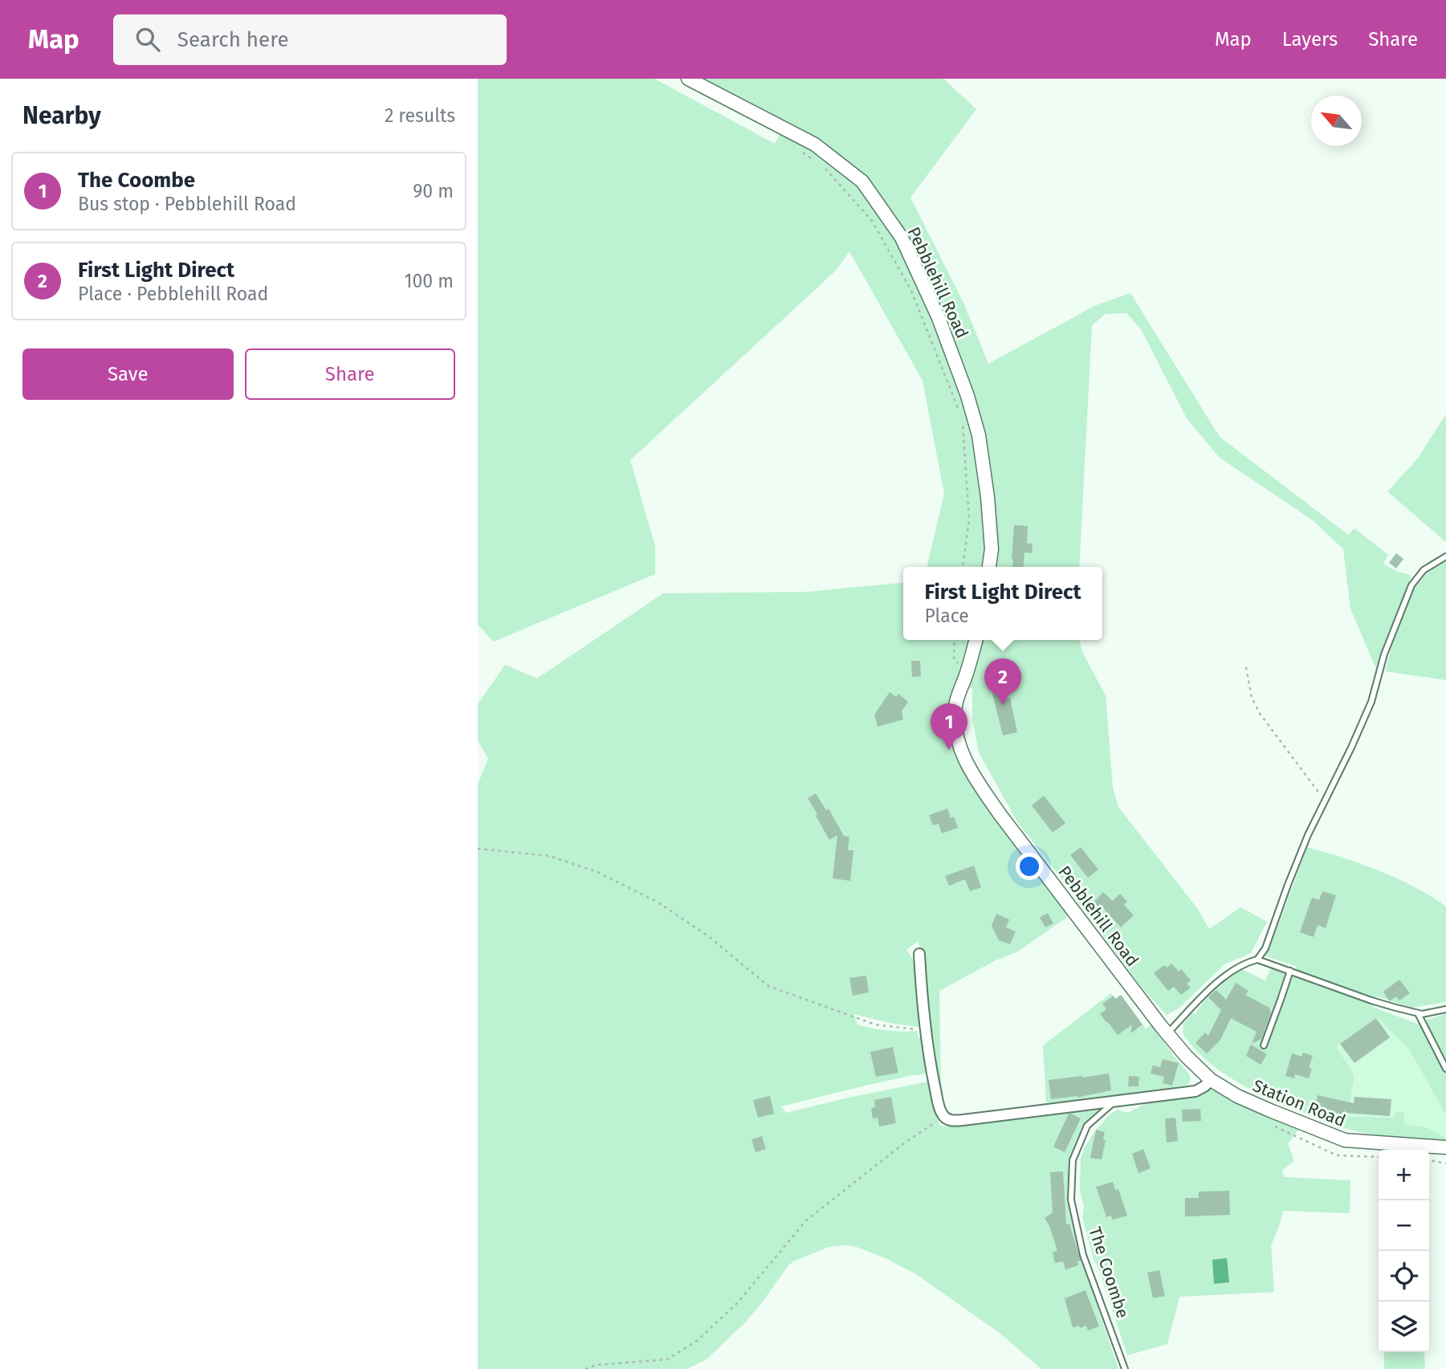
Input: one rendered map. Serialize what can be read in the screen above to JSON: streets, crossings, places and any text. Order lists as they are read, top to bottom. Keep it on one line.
{"streets":{"main road":["Pebblehill Road","Station Road"],"lane":["The Coombe"]},"crossings":[["Pebblehill Road","Station Road"]],"north":"top left","page":{"header":"Map","search":"Search here","nav":["Map","Layers","Share"],"heading":["Nearby","2 results"],"list":[{"mark":"1","name":"The Coombe","note":"Bus stop · Pebblehill Road","value":"90 m"},{"mark":"2","name":"First Light Direct","note":"Place · Pebblehill Road","value":"100 m"}],"buttons":["Save","Share"],"popup":["First Light Direct","Place"],"pins":["2","1"],"map_buttons":["+","−"]}}
